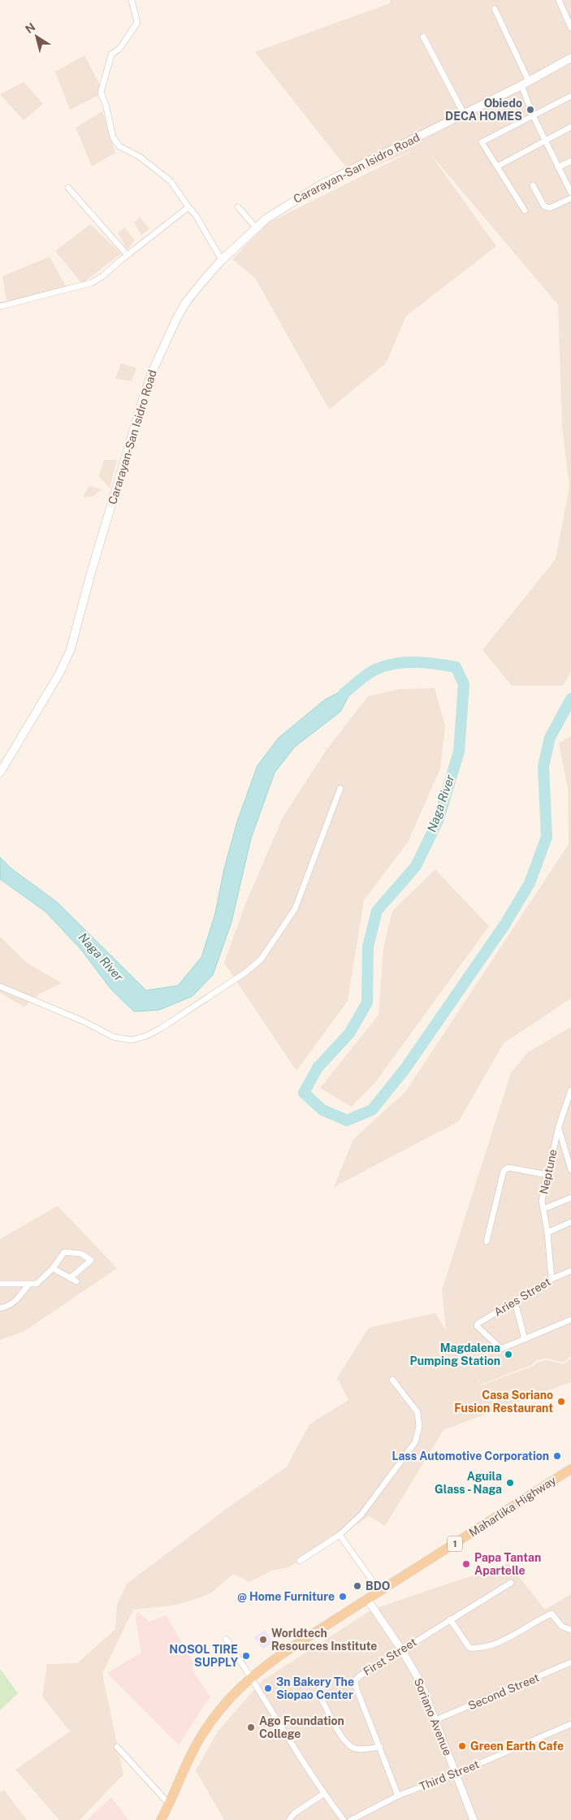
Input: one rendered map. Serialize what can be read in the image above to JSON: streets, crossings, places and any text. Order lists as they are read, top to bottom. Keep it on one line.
{"streets":{"main road":["Cararayan-San Isidro Road","Maharlika Highway","1"],"street":["Neptune","Aries Street","First Street","Second Street","Soriano Avenue","Third Street"]},"crossings":[["Neptune","Aries Street"],["Maharlika Highway","Soriano Avenue"],["First Street","Soriano Avenue"],["First Street","Third Street"],["Second Street","Soriano Avenue"],["Soriano Avenue","Third Street"]],"water":["Naga River"],"places":["Obiedo DECA HOMES","Magdalena Pumping Station","Casa Soriano Fusion Restaurant","Lass Automotive Corporation","Aguila Glass - Naga","Papa Tantan Apartelle","BDO","@ Home Furniture","Worldtech Resources Institute","NOSOL TIRE SUPPLY","3n Bakery The Siopao Center","Ago Foundation College","Green Earth Cafe"],"north":"top left"}
